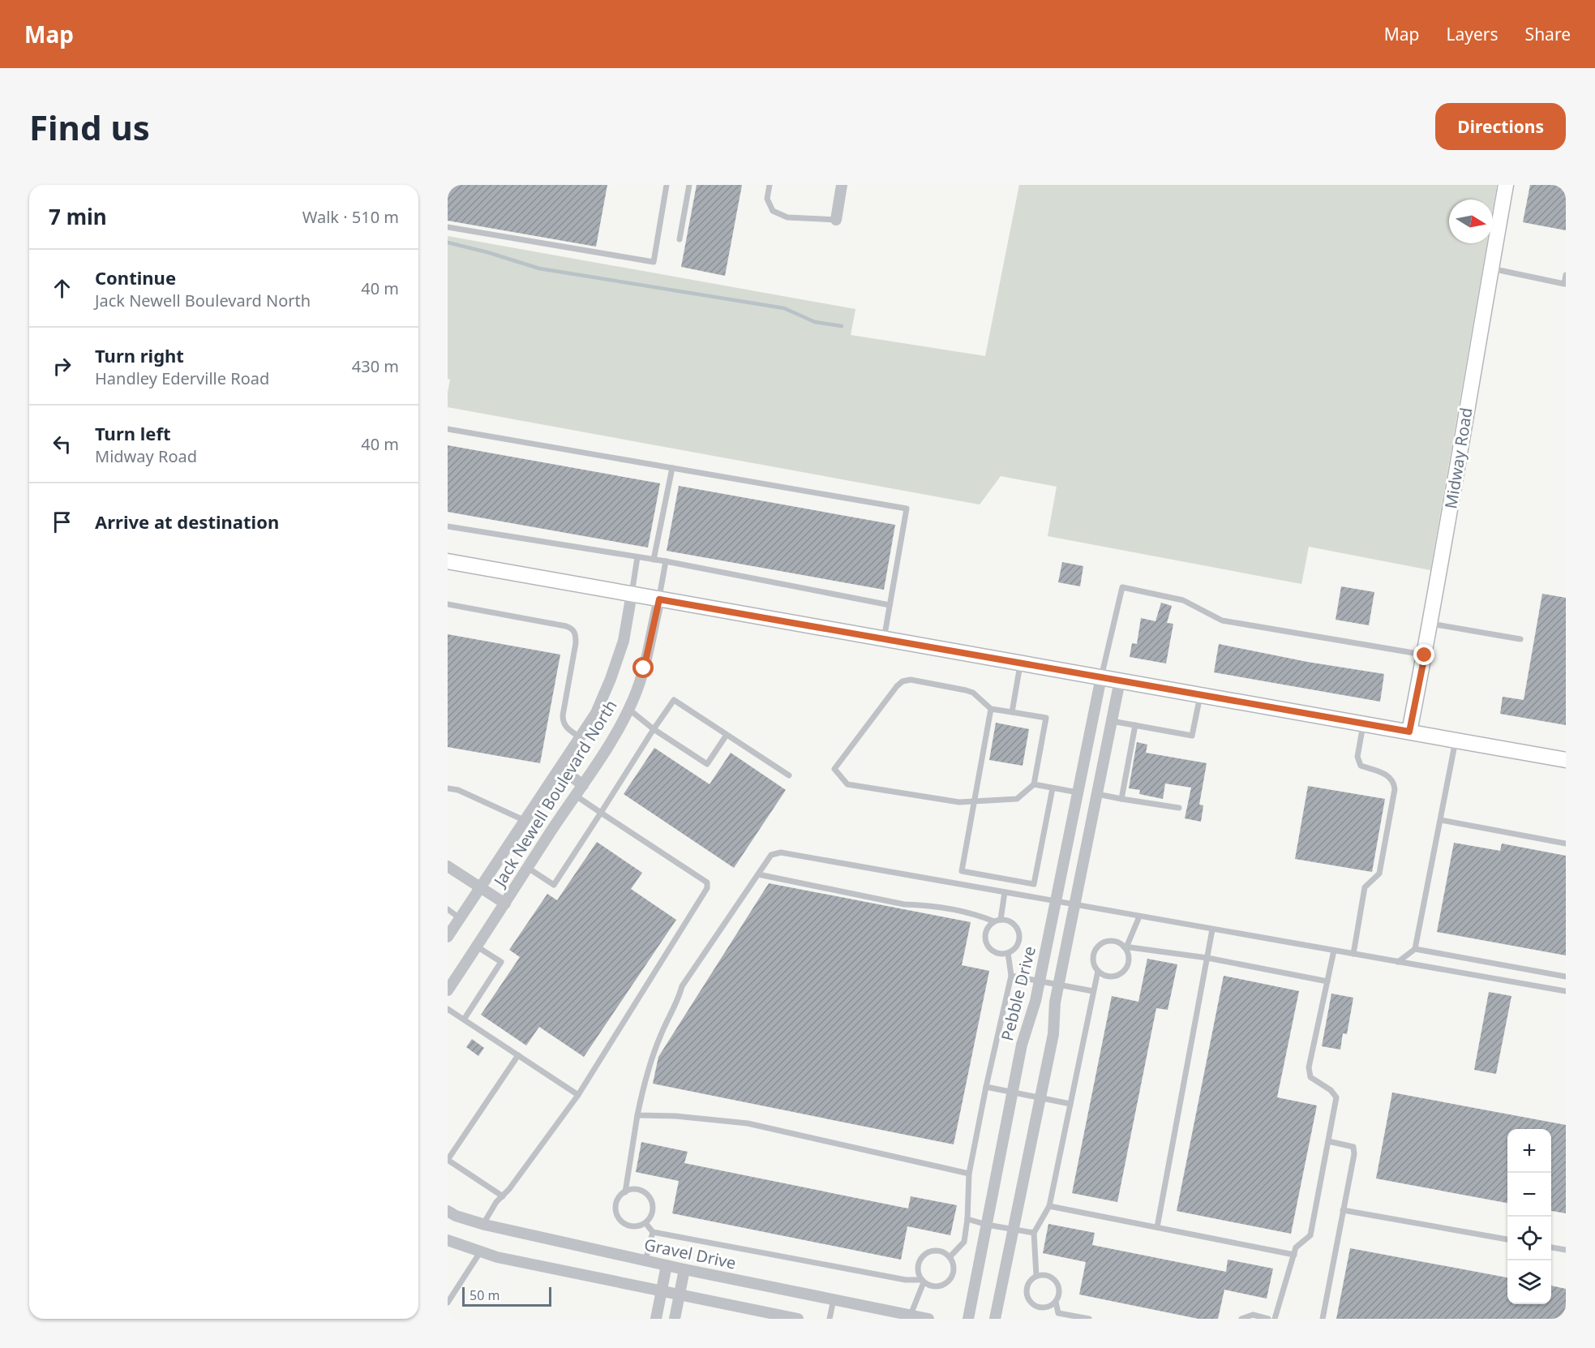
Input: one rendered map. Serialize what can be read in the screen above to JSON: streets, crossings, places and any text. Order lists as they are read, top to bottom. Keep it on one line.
{"streets":{"main road":["Midway Road"],"street":["Jack Newell Boulevard North","Pebble Drive","Gravel Drive"]},"scale_bar":"50 m","north":"right","page":{"header":"Map","nav":["Map","Layers","Share"],"buttons":"Directions","title":"Find us","heading":["7 min","Walk · 510 m"],"list":[["Continue","Jack Newell Boulevard North","40 m"],["Turn right","Handley Ederville Road","430 m"],["Turn left","Midway Road","40 m"],"Arrive at destination"],"map_buttons":["+","−"],"scale":"50 m"}}
